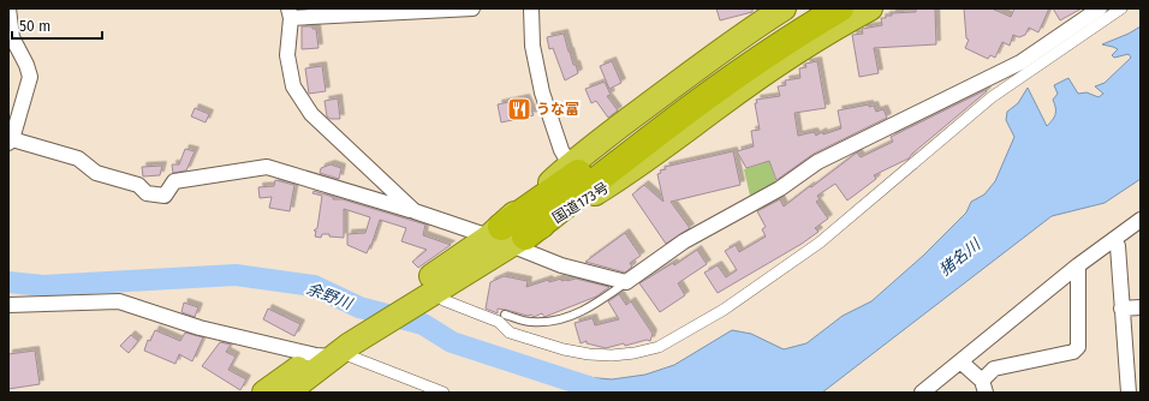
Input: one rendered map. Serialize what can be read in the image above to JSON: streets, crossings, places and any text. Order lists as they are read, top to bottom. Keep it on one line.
{"streets":{"highway":["国道173号"]},"water":["猪名川","余野川"],"places":{"restaurant":["うな富"]},"scale_bar":"50 m"}
